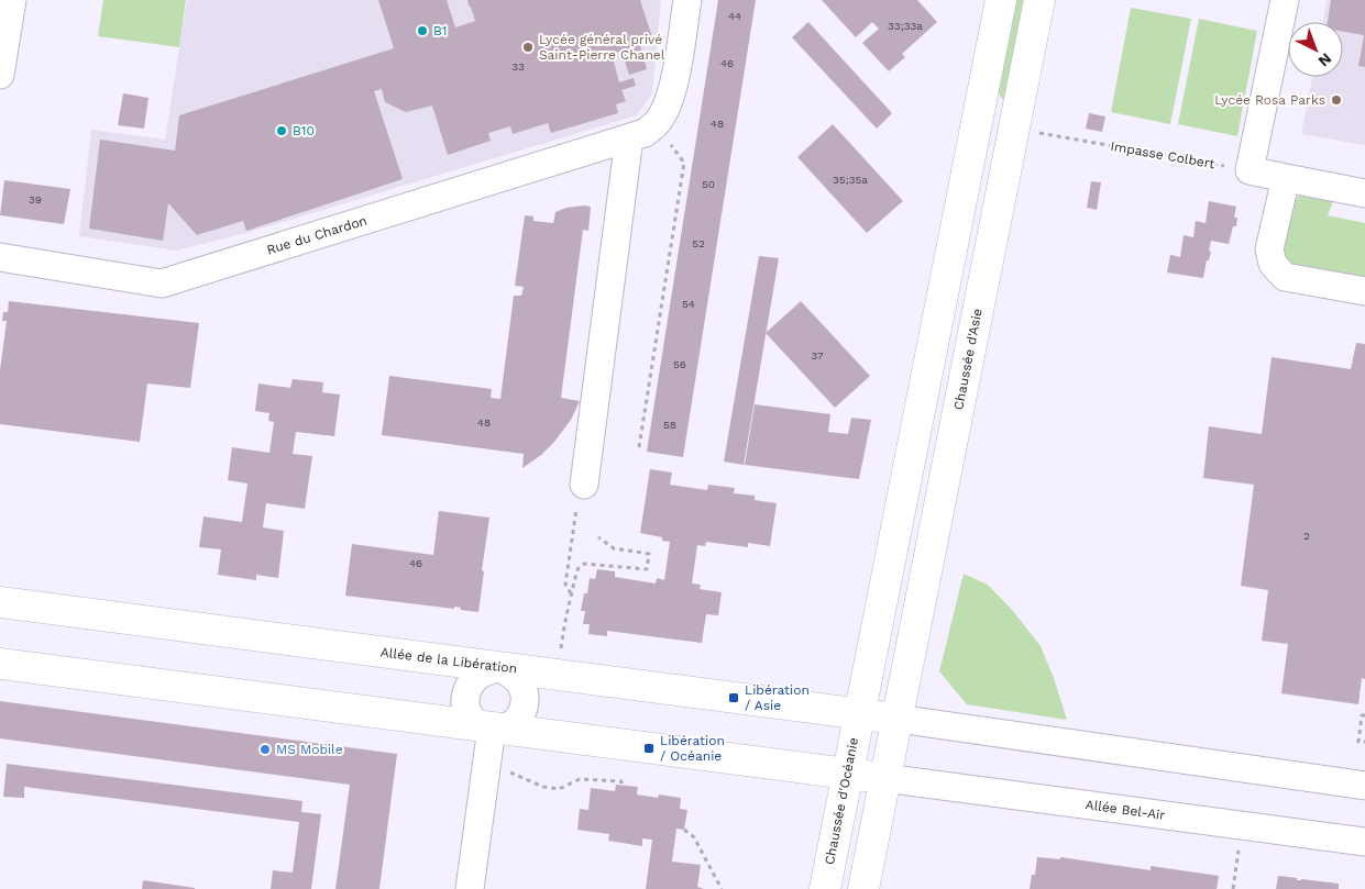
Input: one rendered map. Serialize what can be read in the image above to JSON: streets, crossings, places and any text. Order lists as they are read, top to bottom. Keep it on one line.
{"streets":{"main road":["Chaussée d'Asie","Allée de la Libération","Chaussée d'Océanie"],"street":["Rue du Chardon","Allée Bel-Air"],"path":["Impasse Colbert"]},"crossings":[["Chaussée d'Asie","Allée de la Libération"],["Allée de la Libération","Chaussée d'Océanie"]],"places":{"other":["B1","Lycée général privé Saint-Pierre Chanel","Lycée Rosa Parks","B10","MS Mobile"],"transit":["Libération / Asie","Libération / Océanie"]},"house_numbers":["44","33;33a","46","33","48","35;35a","50","39","52","54","37","56","48","58","2","46"],"north":"bottom right"}
